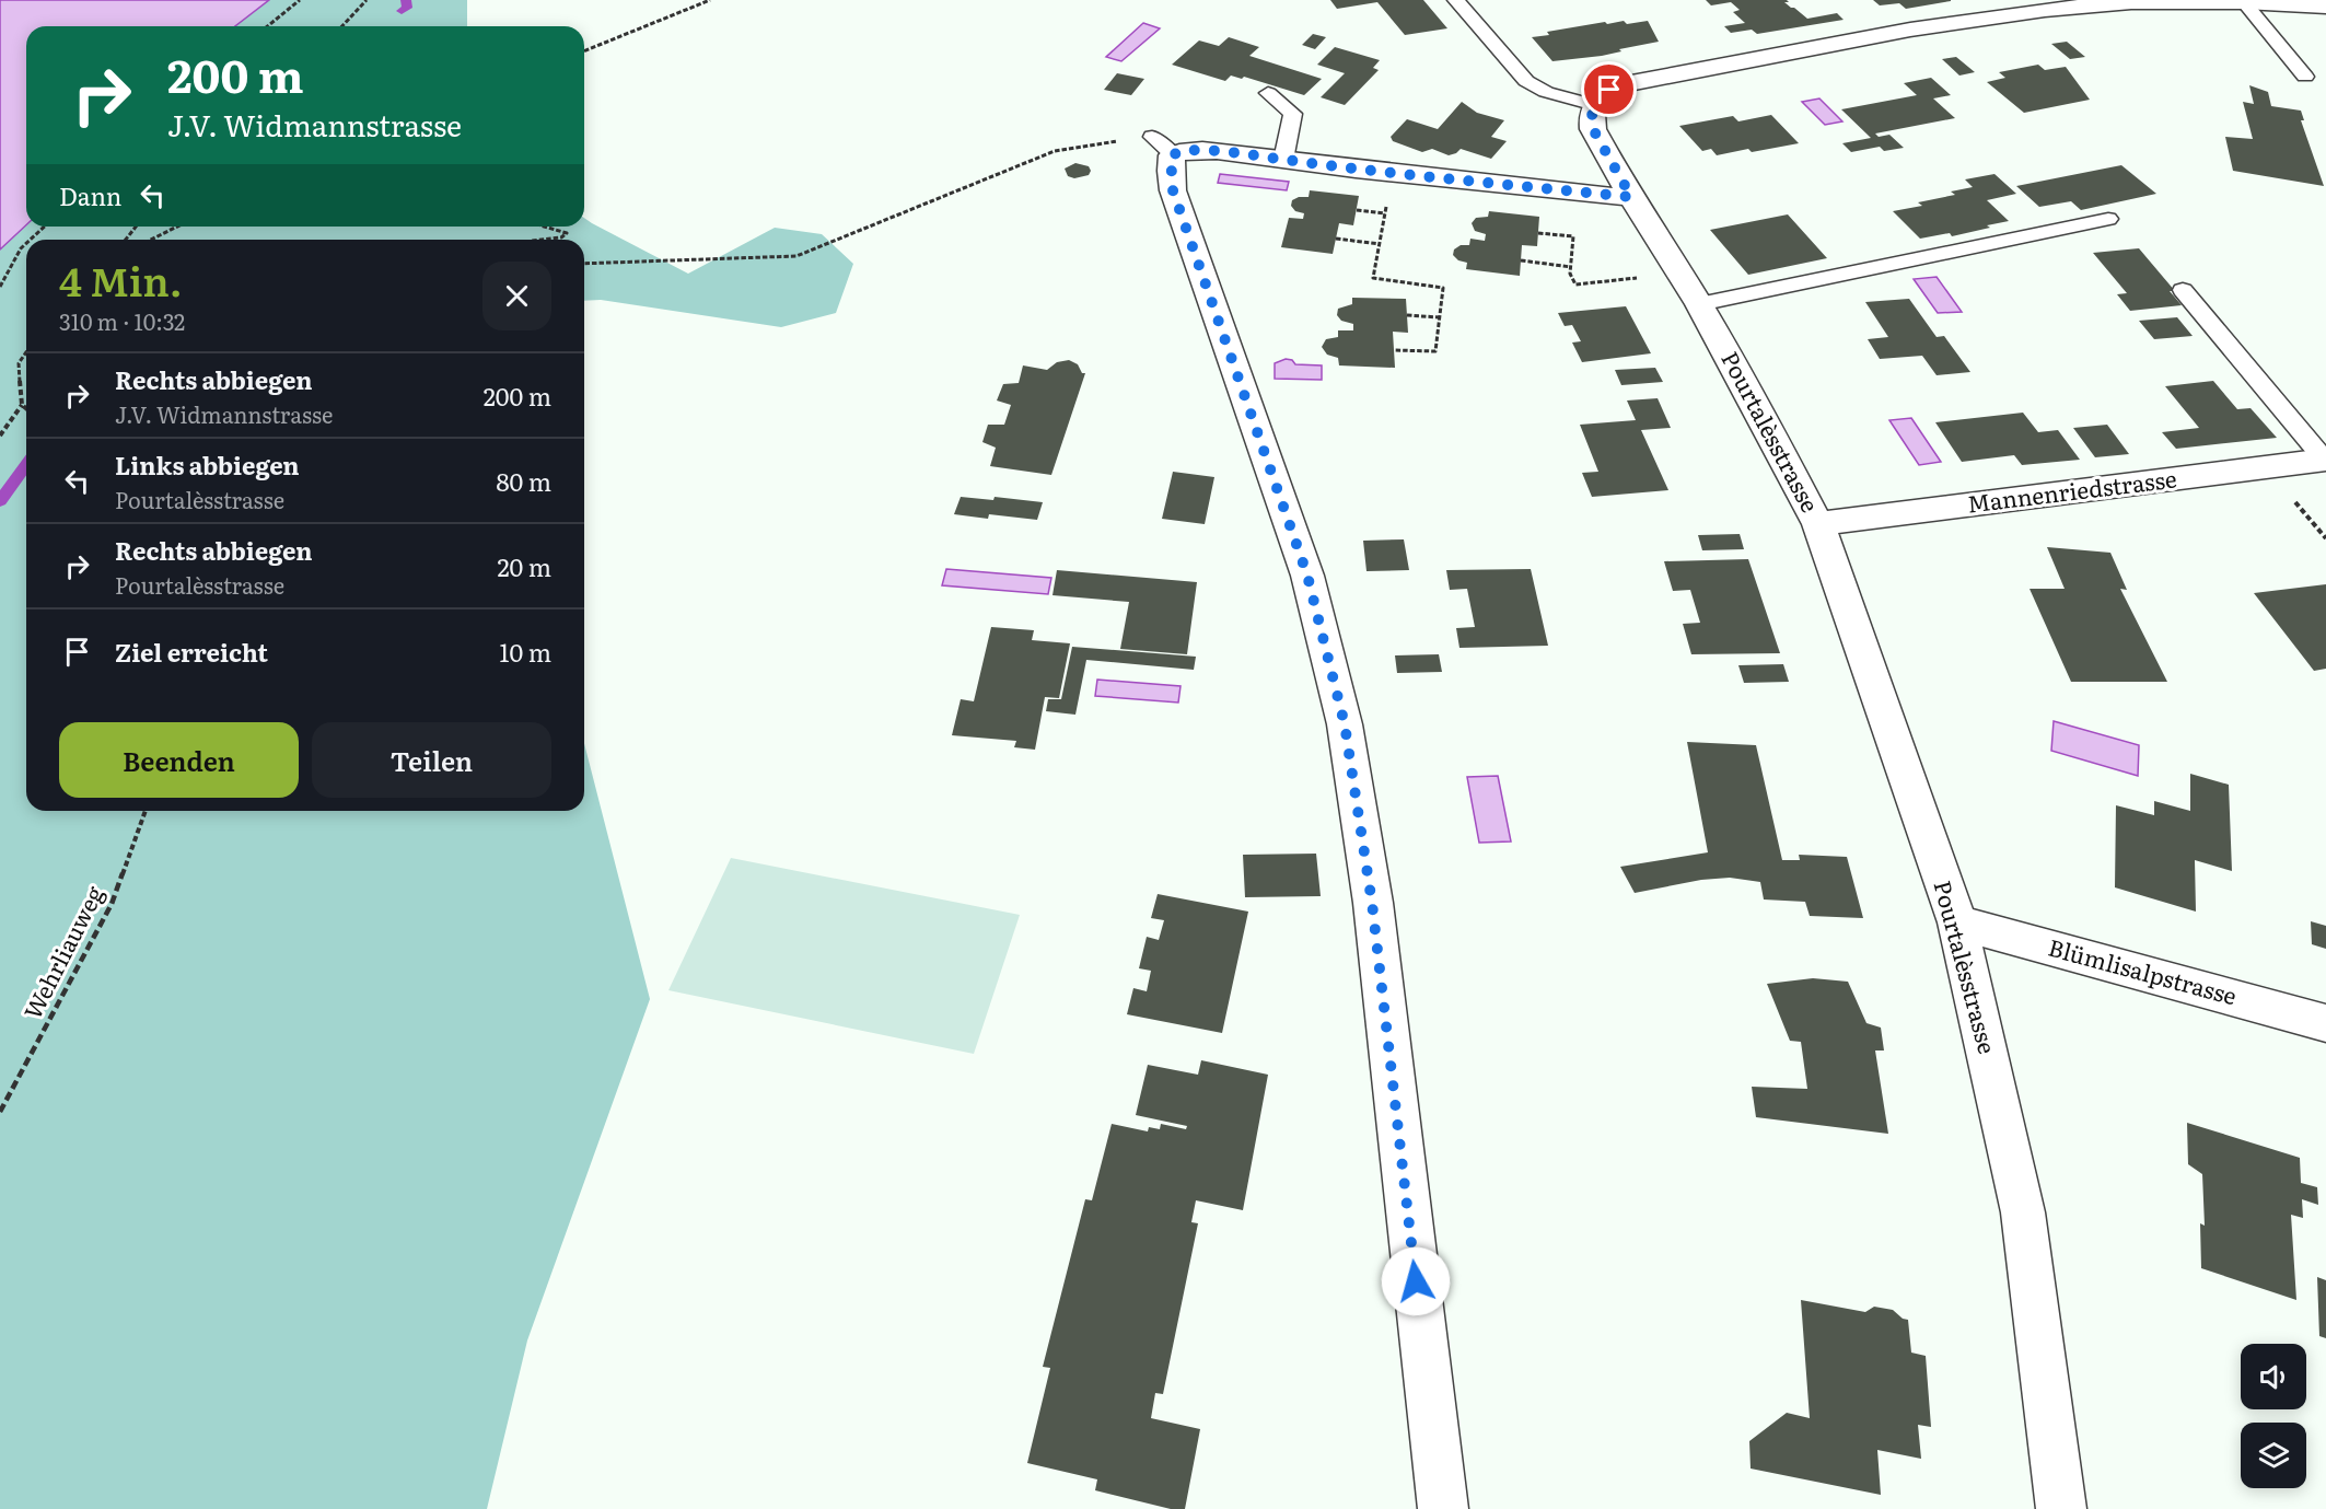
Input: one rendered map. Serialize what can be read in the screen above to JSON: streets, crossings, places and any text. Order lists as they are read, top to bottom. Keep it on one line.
{"streets":{"street":["Pourtalèsstrasse","Mannenriedstrasse","Blümlisalpstrasse"],"path":["Wehrliauweg"]},"crossings":[["Pourtalèsstrasse","Mannenriedstrasse"],["Pourtalèsstrasse","Blümlisalpstrasse"]],"page":{"turn":["200 m","J.V. Widmannstrasse"],"then":"Dann","heading":["4 Min.","310 m · 10:32"],"list":[{"name":"Rechts abbiegen","note":"J.V. Widmannstrasse","value":"200 m"},{"name":"Links abbiegen","note":"Pourtalèsstrasse","value":"80 m"},{"name":"Rechts abbiegen","note":"Pourtalèsstrasse","value":"20 m"},{"name":"Ziel erreicht","value":"10 m"}],"buttons":["Beenden","Teilen"]}}
